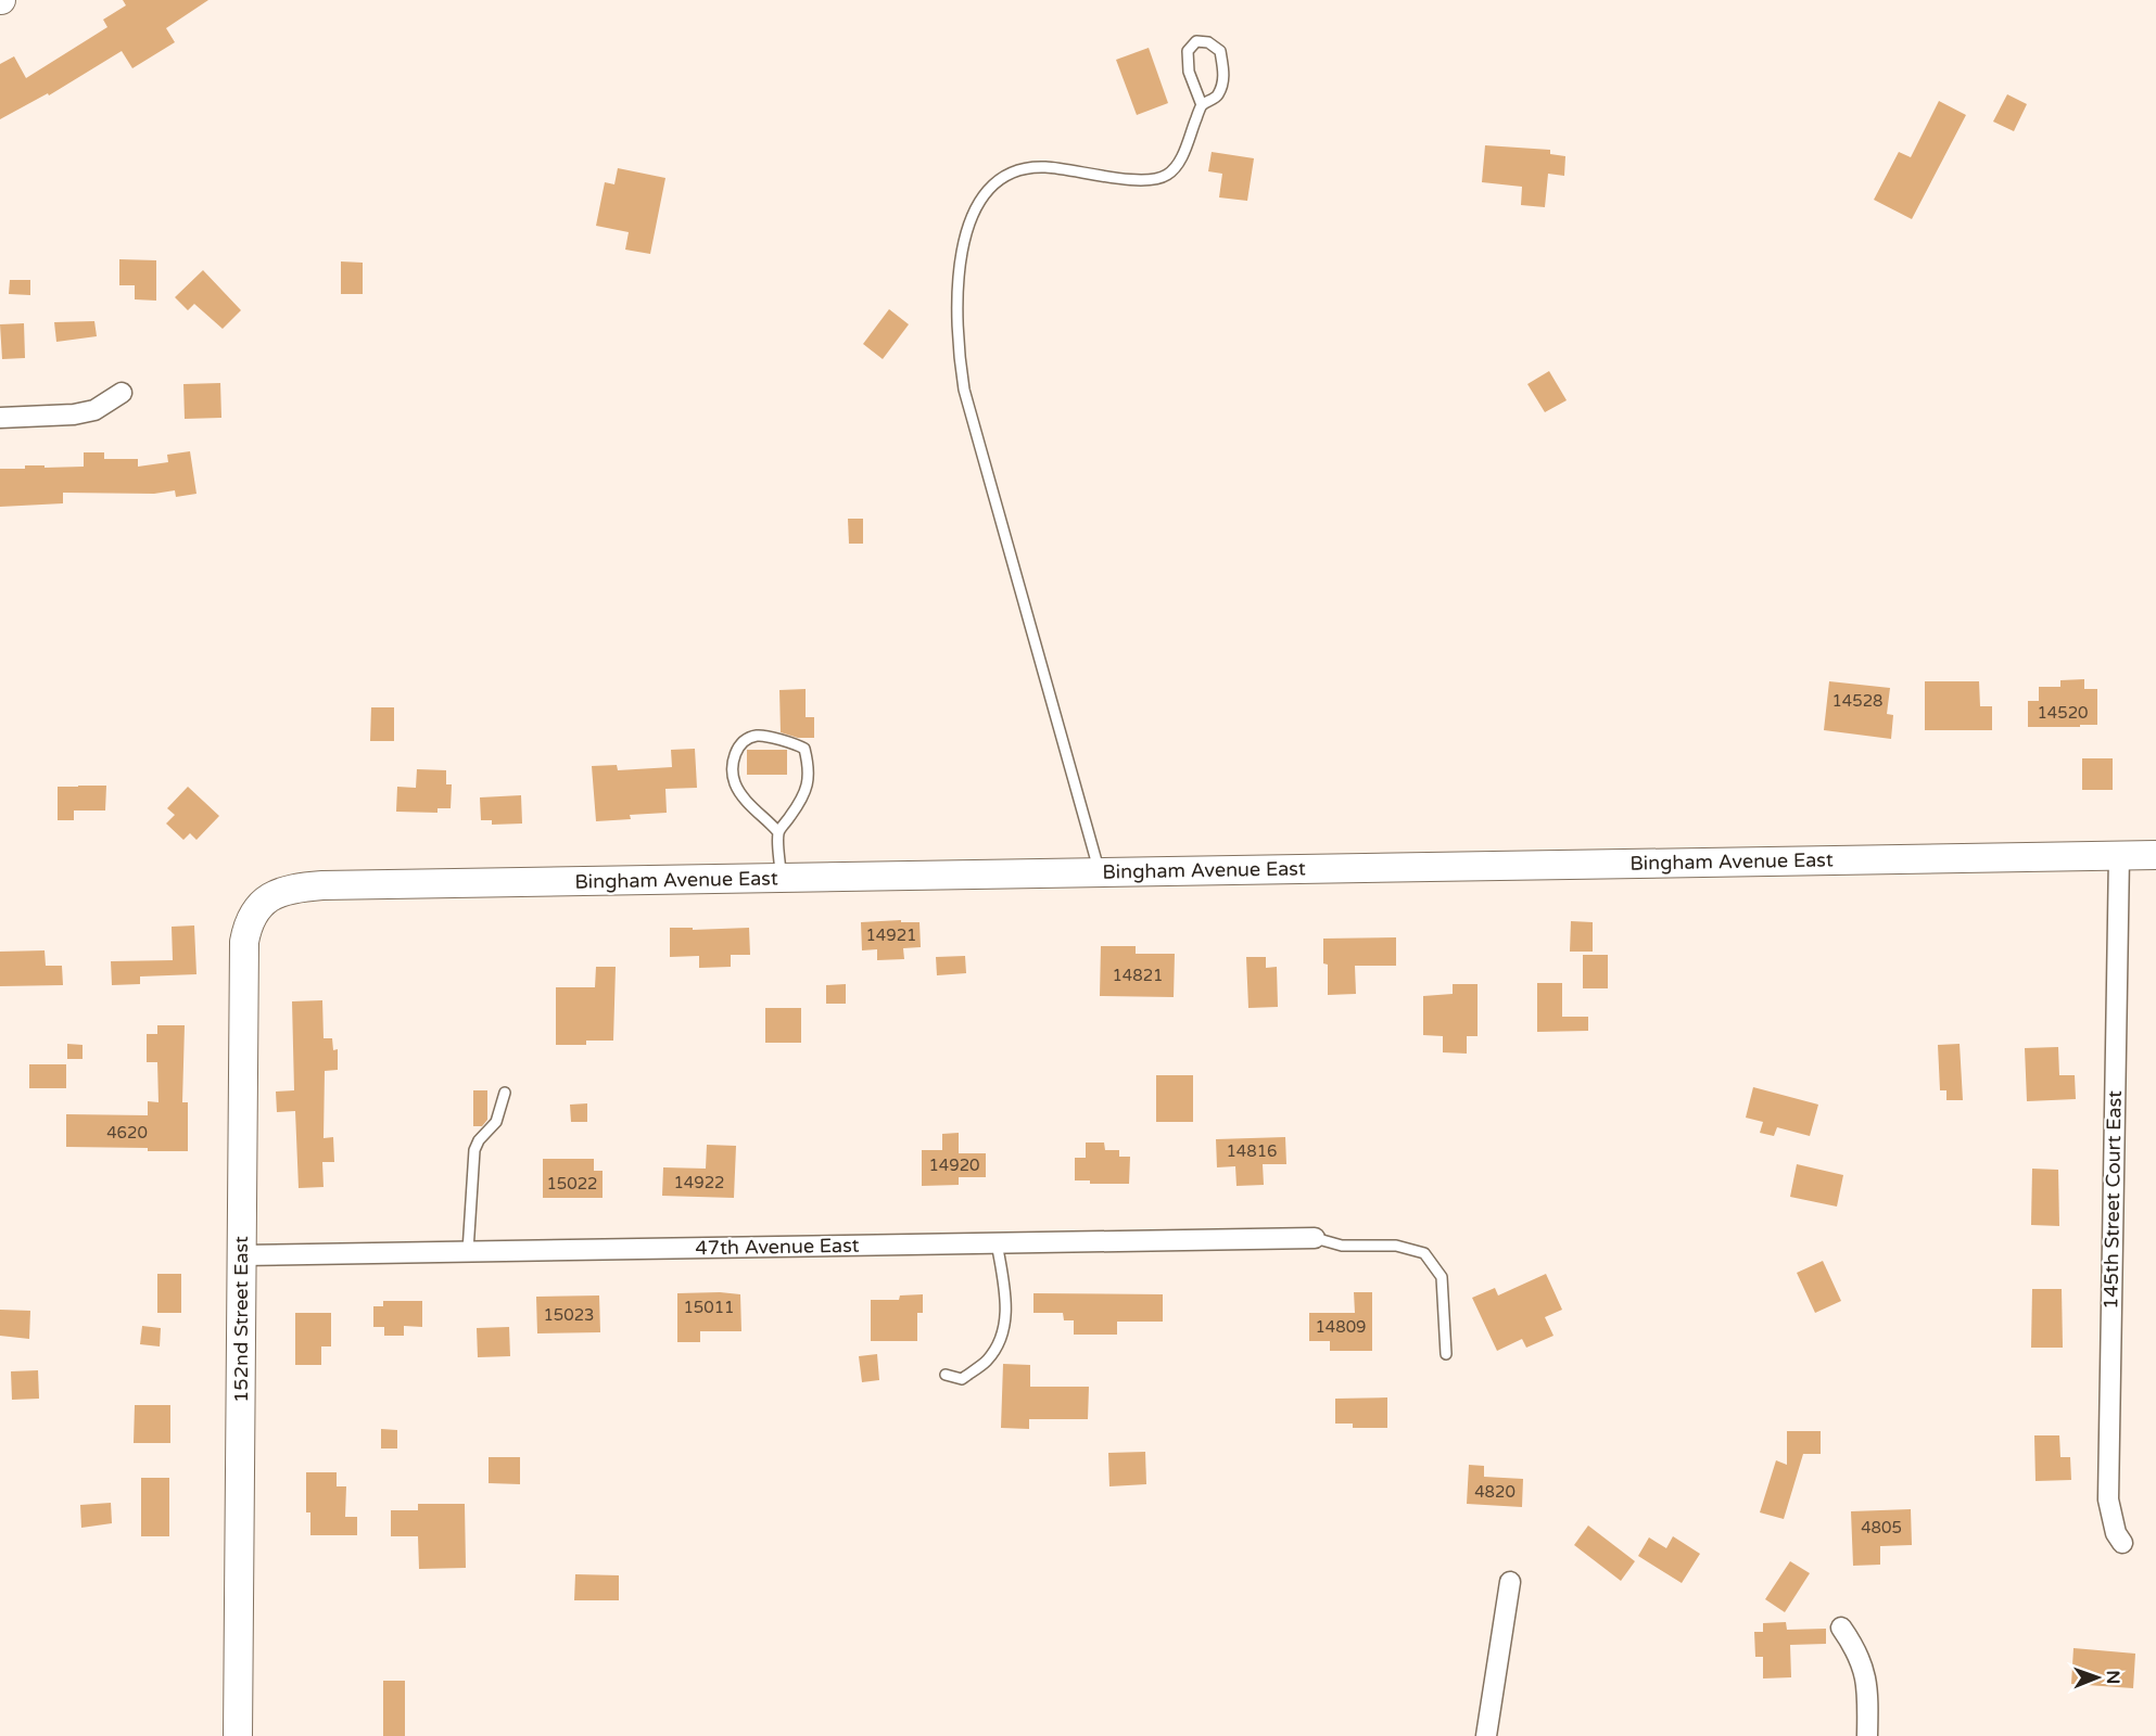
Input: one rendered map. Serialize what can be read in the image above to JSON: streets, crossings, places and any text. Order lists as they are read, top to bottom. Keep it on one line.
{"streets":{"street":["Bingham Avenue East","145th Street Court East","47th Avenue East","152nd Street East"]},"crossings":[["Bingham Avenue East","145th Street Court East"],["Bingham Avenue East","152nd Street East"],["47th Avenue East","152nd Street East"]],"house_numbers":["14528","14520","14921","14821","4620","14816","14920","14922","15022","15011","15023","14809","4820","4805"],"north":"right"}
